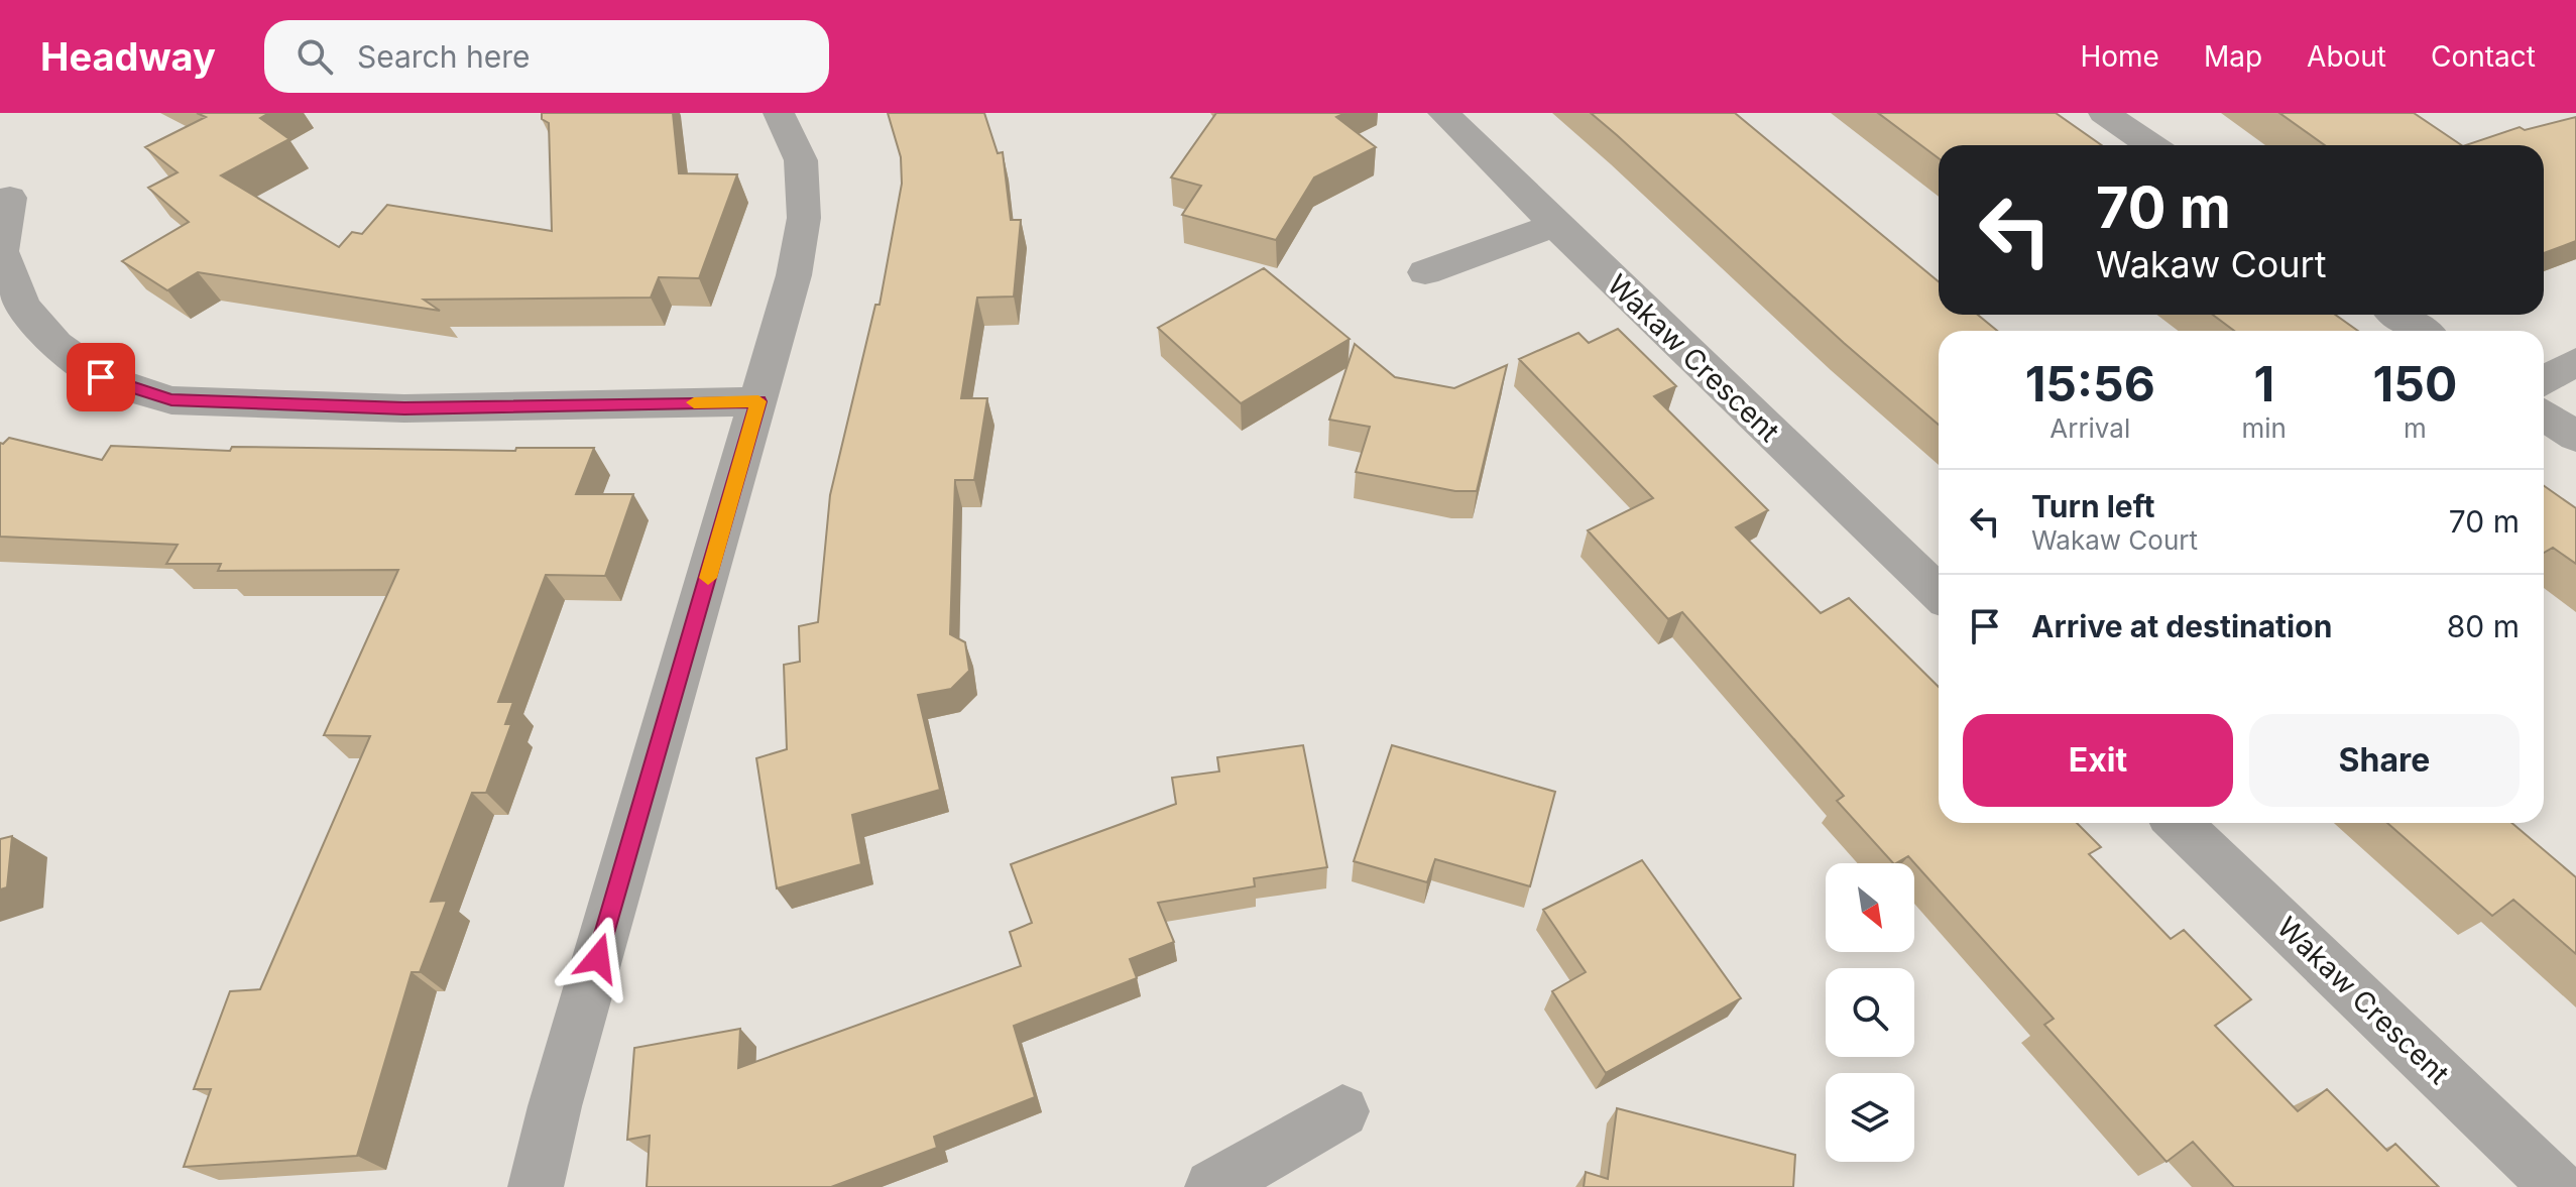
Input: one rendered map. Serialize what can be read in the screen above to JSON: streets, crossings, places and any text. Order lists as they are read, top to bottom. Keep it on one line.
{"streets":{"street":["Wakaw Crescent"]},"north":"bottom right","page":{"header":"Headway","search":"Search here","nav":["Home","Map","About","Contact"],"turn":["70 m","Wakaw Court"],"eta":["15:56","Arrival","1","min","150","m"],"list":[{"name":"Turn left","note":"Wakaw Court","value":"70 m"},{"name":"Arrive at destination","value":"80 m"}],"buttons":["Exit","Share"]}}
